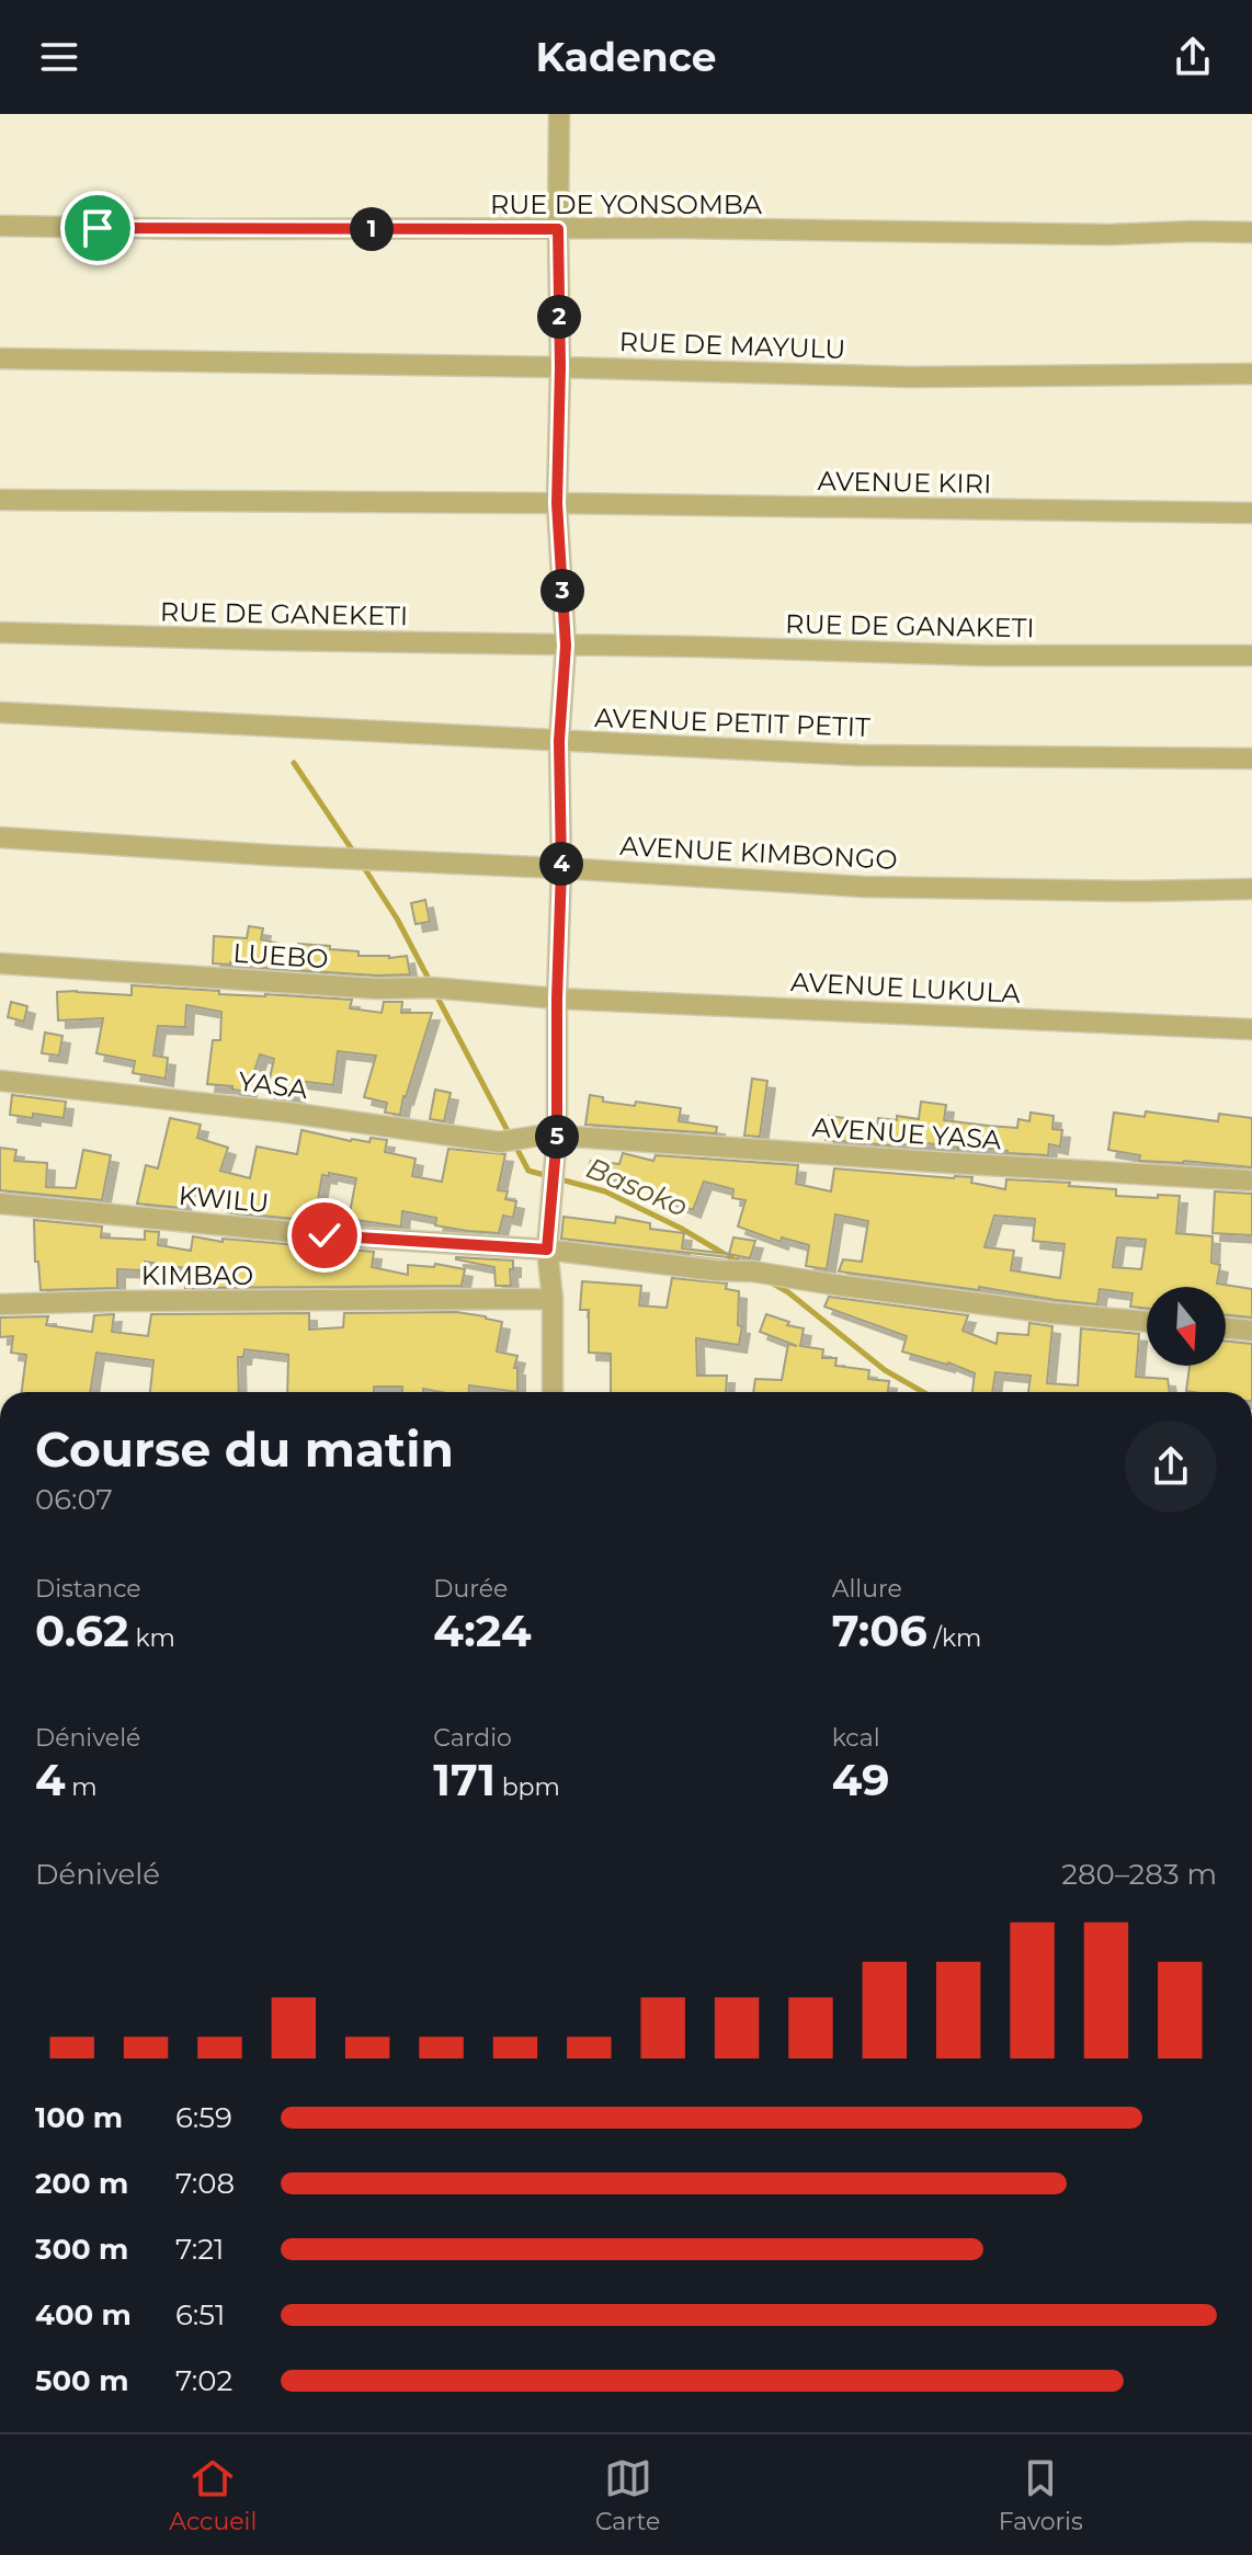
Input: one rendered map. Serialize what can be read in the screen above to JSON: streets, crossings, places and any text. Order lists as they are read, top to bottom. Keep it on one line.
{"streets":{"street":["RUE DE YONSOMBA","RUE DE MAYULU","AVENUE KIRI","RUE DE GANEKETI","RUE DE GANAKETI","AVENUE PETIT PETIT","AVENUE KIMBONGO","LUEBO","AVENUE LUKULA","YASA","AVENUE YASA","KWILU","KIMBAO"]},"crossings":[["RUE DE GANEKETI","RUE DE GANAKETI"],["LUEBO","AVENUE LUKULA"],["YASA","AVENUE YASA"]],"water":["Basoko"],"north":"bottom","page":{"header":"Kadence","pins":["1","2","3","4","5"],"heading":["Course du matin","06:07"],"stats":[["Distance","0.62 km"],["Durée","4:24"],["Allure","7:06 /km"],["Dénivelé","4 m"],["Cardio","171 bpm"],["kcal","49"]],"chart":["Dénivelé","280–283 m"],"list":[{"name":"100 m","note":"6:59"},{"name":"200 m","note":"7:08"},{"name":"300 m","note":"7:21"},{"name":"400 m","note":"6:51"},{"name":"500 m","note":"7:02"}],"tabs":["Accueil","Carte","Favoris"]}}
